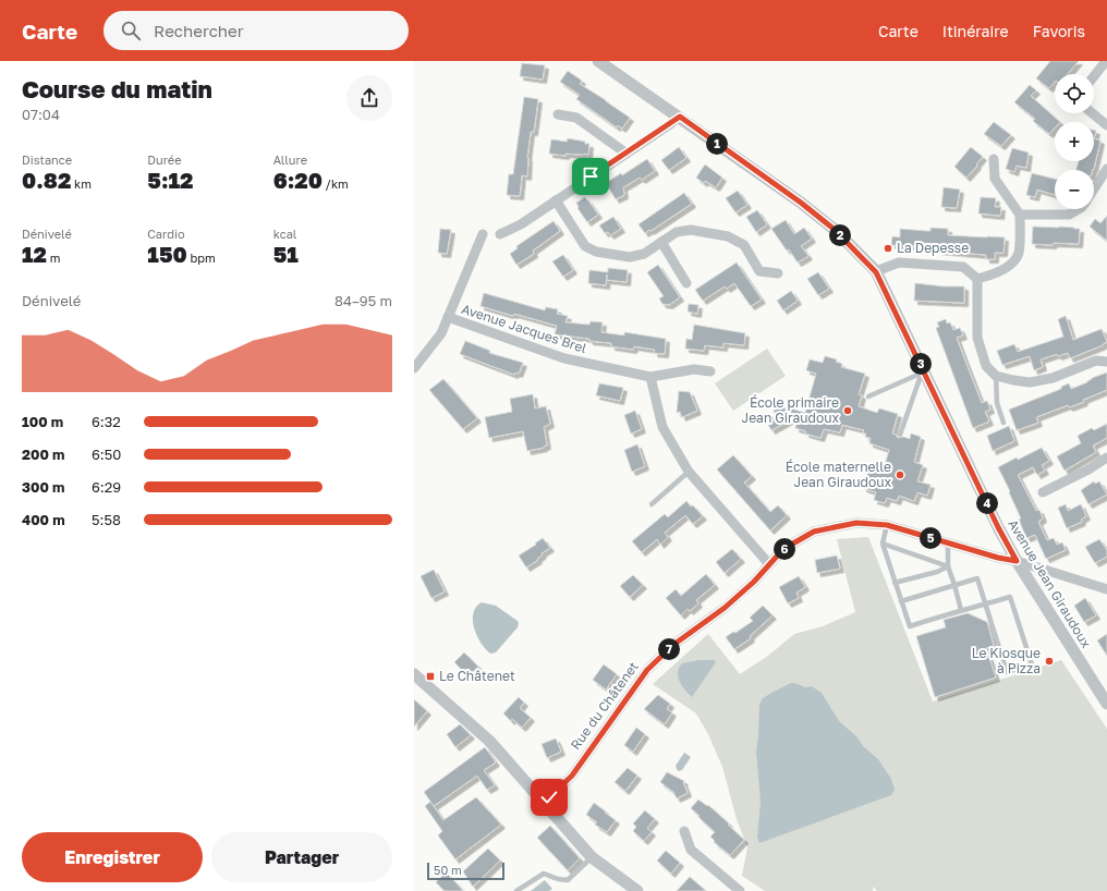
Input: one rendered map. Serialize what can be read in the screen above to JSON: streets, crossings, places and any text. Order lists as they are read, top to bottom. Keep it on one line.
{"streets":{"street":["Avenue Jacques Brel","Avenue Jean Giraudoux","Rue du Châtenet"]},"crossings":[["Avenue Jean Giraudoux","Rue du Châtenet"]],"places":{"other":["La Depesse","École primaire Jean Giraudoux","École maternelle Jean Giraudoux","Le Kiosque à Pizza"],"transit":["Le Châtenet"]},"scale_bar":"50 m","page":{"header":"Carte","search":"Rechercher","nav":["Carte","Itinéraire","Favoris"],"heading":["Course du matin","07:04"],"map_buttons":["+","−"],"pins":["1","2","3","4","5","6","7"],"stats":[["Distance","0.82 km"],["Durée","5:12"],["Allure","6:20 /km"],["Dénivelé","12 m"],["Cardio","150 bpm"],["kcal","51"]],"chart":["Dénivelé","84–95 m"],"list":[{"name":"100 m","note":"6:32"},{"name":"200 m","note":"6:50"},{"name":"300 m","note":"6:29"},{"name":"400 m","note":"5:58"}],"buttons":["Enregistrer","Partager"],"scale":"50 m"}}
